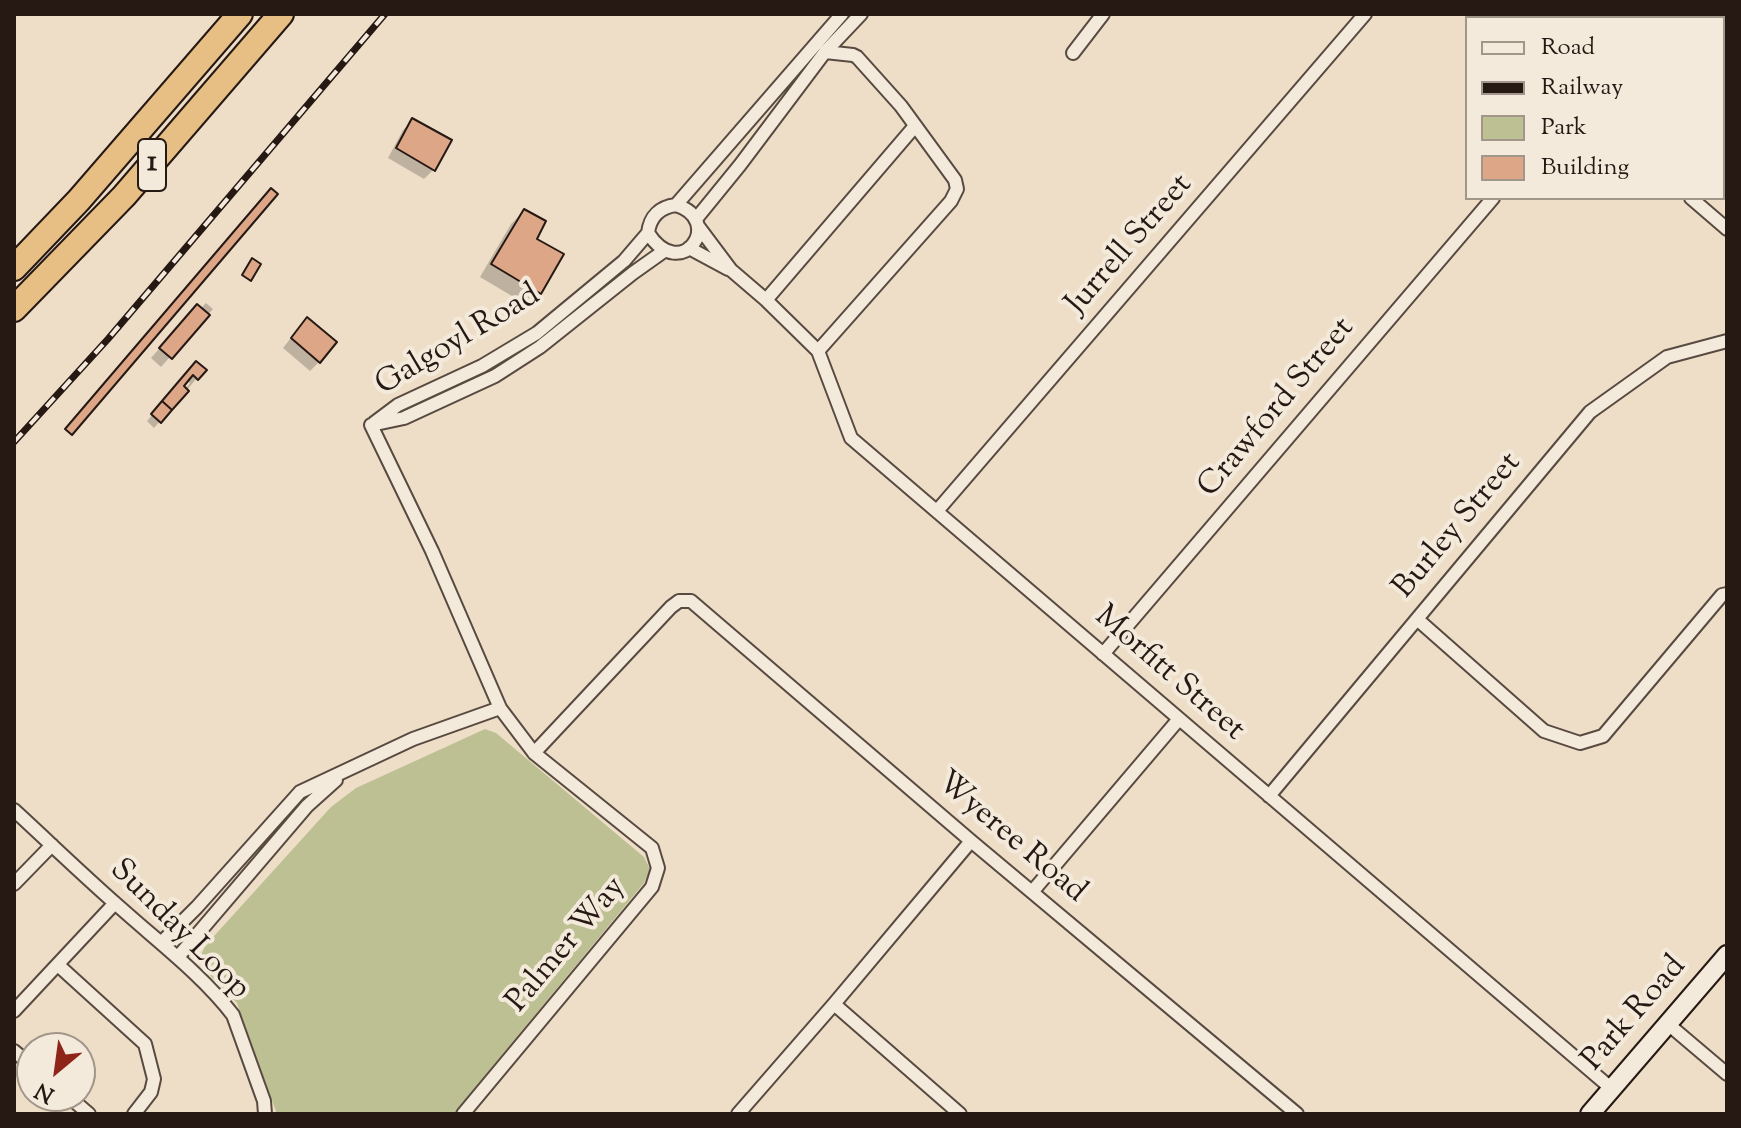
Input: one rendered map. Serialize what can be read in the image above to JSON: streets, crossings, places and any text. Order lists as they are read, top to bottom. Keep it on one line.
{"streets":{"highway":["1"],"street":["Jurrell Street","Galgoyl Road","Crawford Street","Burley Street","Morfitt Street","Wyeree Road","Sunday Loop","Palmer Way","Park Road"]},"crossings":[["Jurrell Street","Morfitt Street"],["Galgoyl Road","Morfitt Street"],["Galgoyl Road","Palmer Way"],["Crawford Street","Morfitt Street"],["Burley Street","Morfitt Street"],["Morfitt Street","Park Road"],["Wyeree Road","Palmer Way"]],"legend":["Road","Railway","Park","Building"],"north":"bottom left"}
